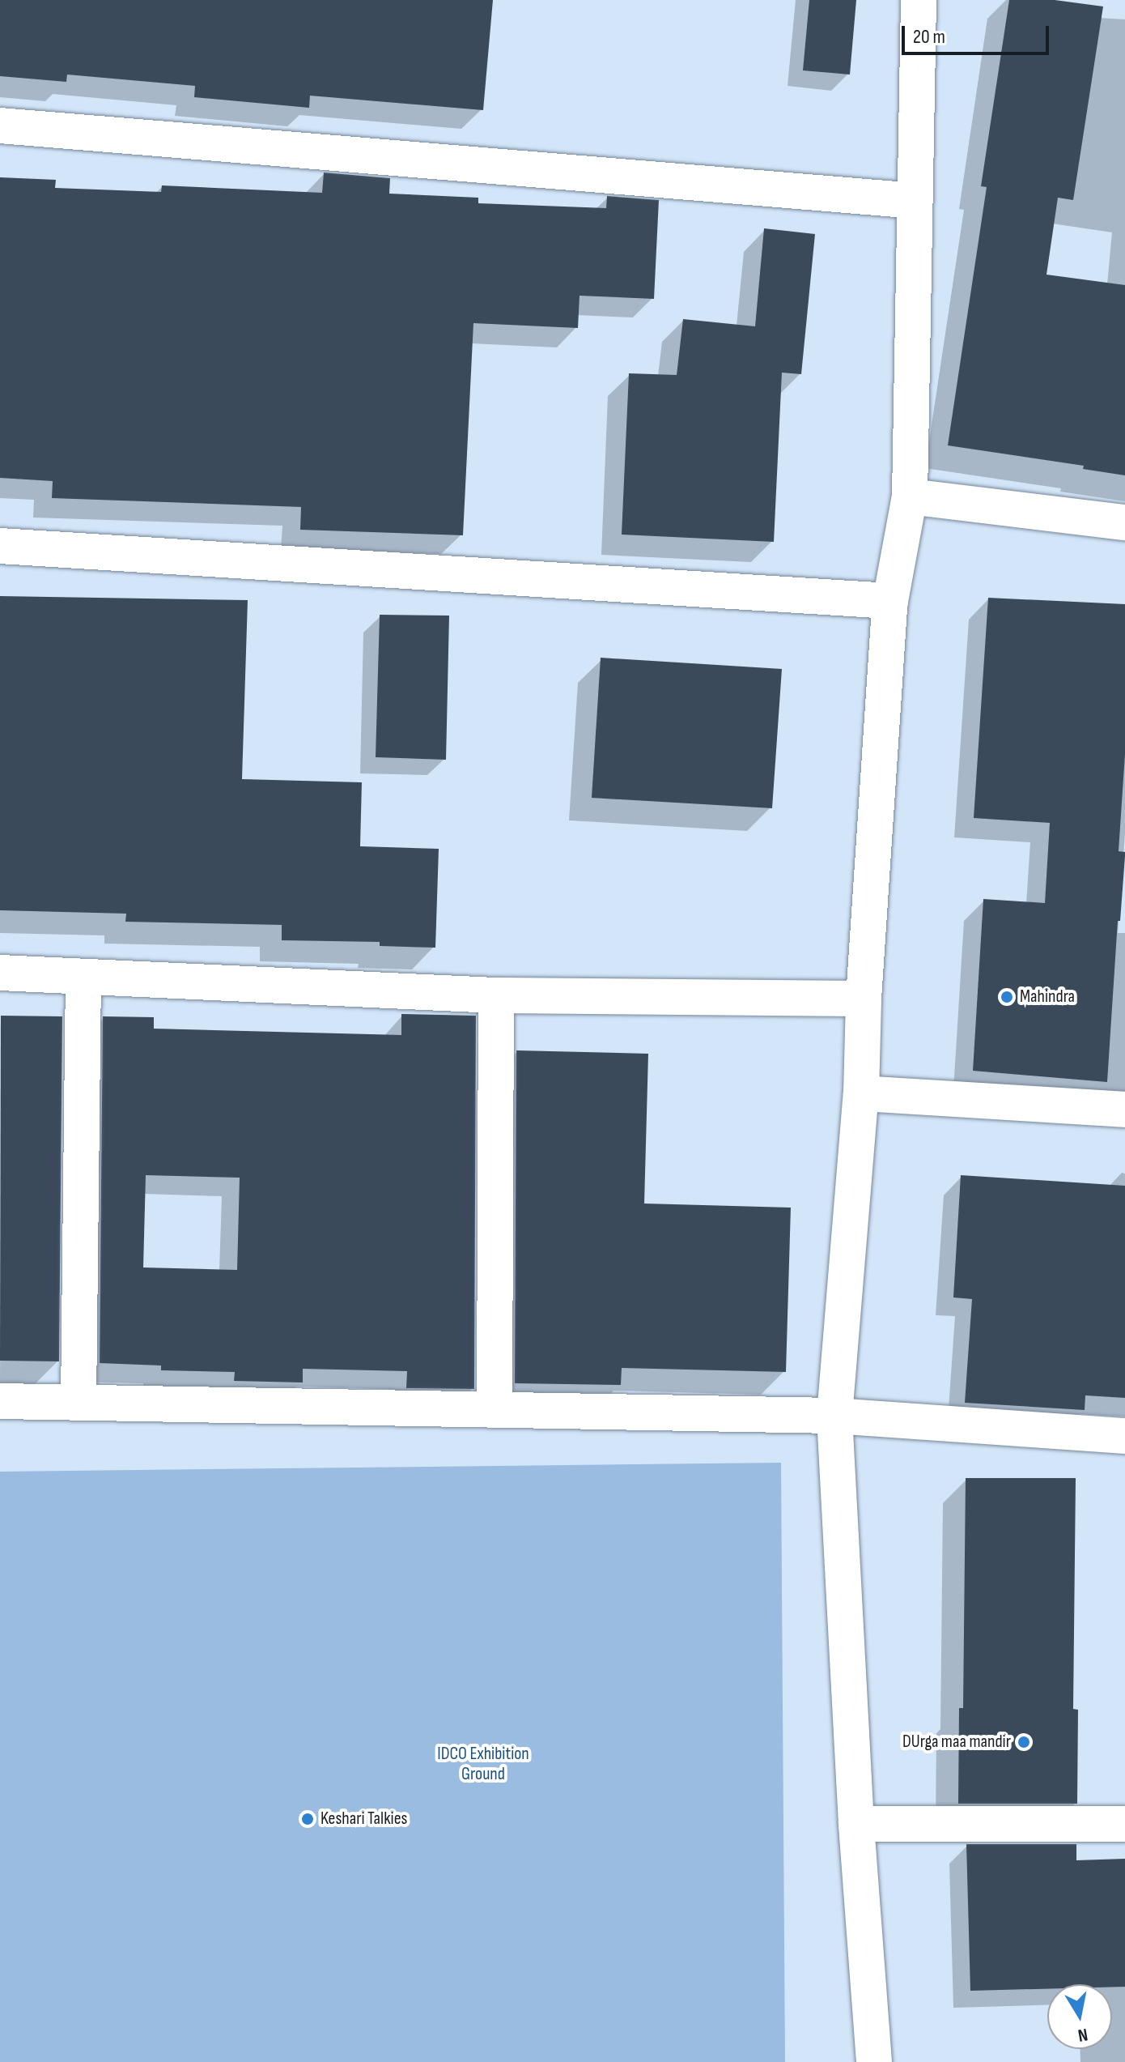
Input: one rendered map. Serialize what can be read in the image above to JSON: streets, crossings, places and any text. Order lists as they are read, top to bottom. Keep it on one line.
{"parks":["IDCO Exhibition Ground"],"places":["Mahindra","DUrga maa mandir","Keshari Talkies"],"scale_bar":"20 m","north":"bottom"}
